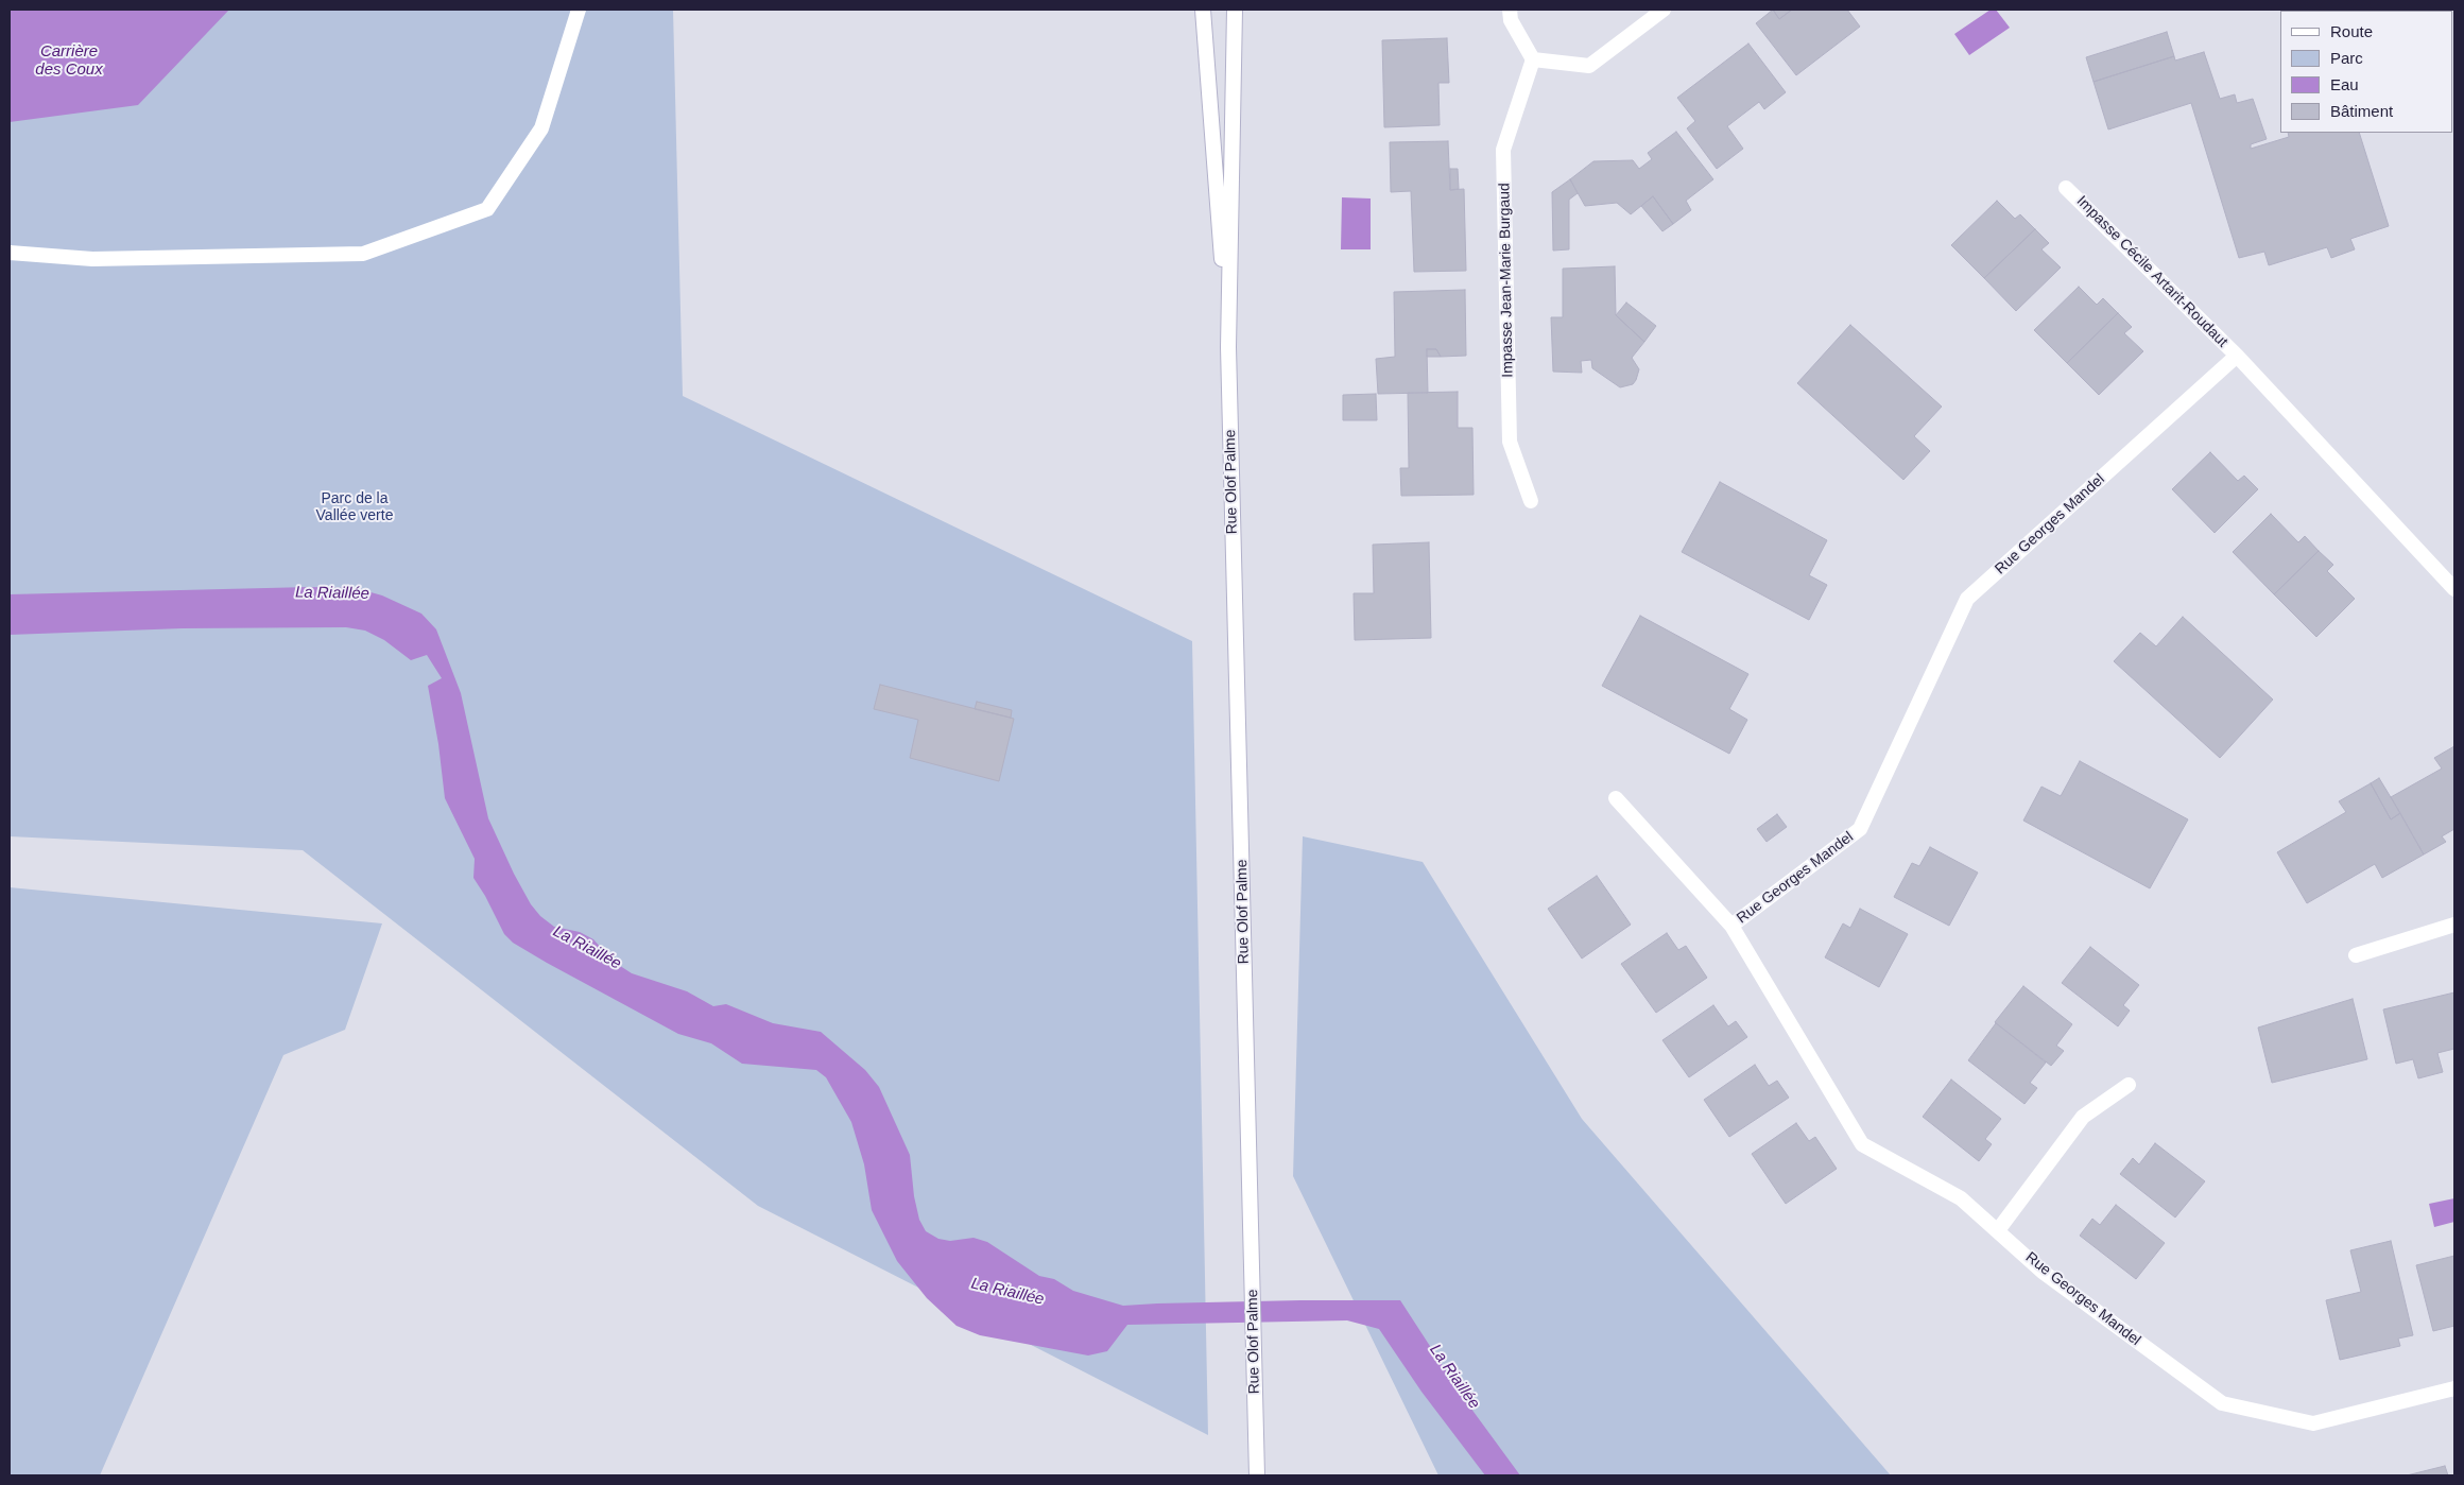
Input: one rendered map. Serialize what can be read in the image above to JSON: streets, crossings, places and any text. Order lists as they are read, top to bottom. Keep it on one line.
{"streets":{"street":["Impasse Cécile Artarit-Roudaut","Impasse Jean-Marie Burgaud","Rue Olof Palme","Rue Georges Mandel"]},"crossings":[["Impasse Cécile Artarit-Roudaut","Rue Georges Mandel"]],"water":["Carrière des Coux","La Riaillée"],"parks":["Parc de la Vallée verte"],"legend":["Route","Parc","Eau","Bâtiment"]}
